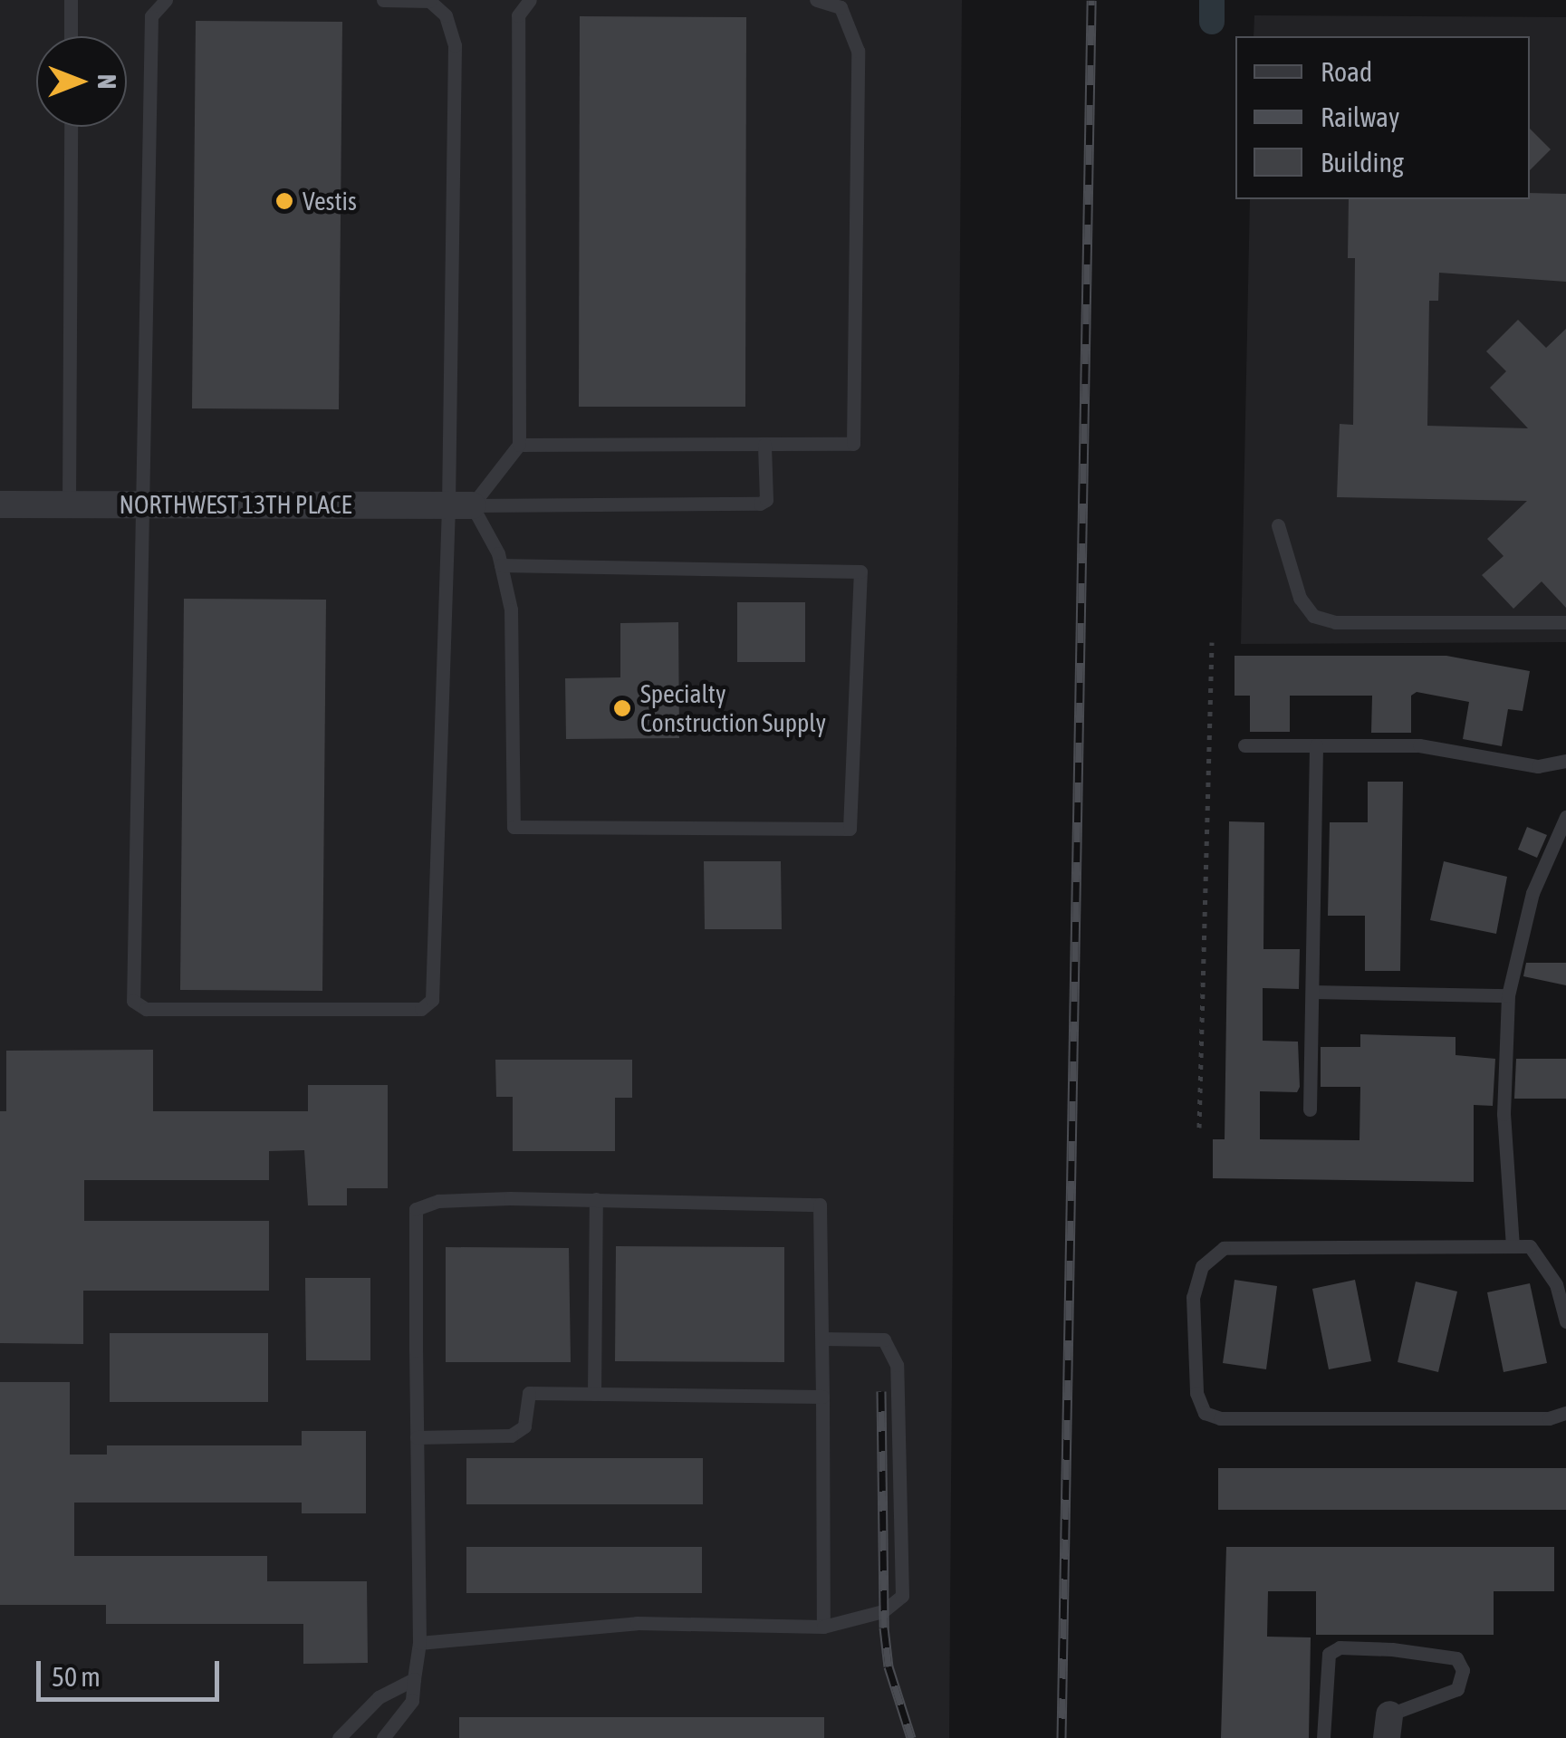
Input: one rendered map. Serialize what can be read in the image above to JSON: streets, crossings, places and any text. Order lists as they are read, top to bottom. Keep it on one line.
{"streets":{"street":["NORTHWEST 13TH PLACE"]},"places":["Vestis","Specialty Construction Supply"],"legend":["Road","Railway","Building"],"scale_bar":"50 m","north":"right"}
